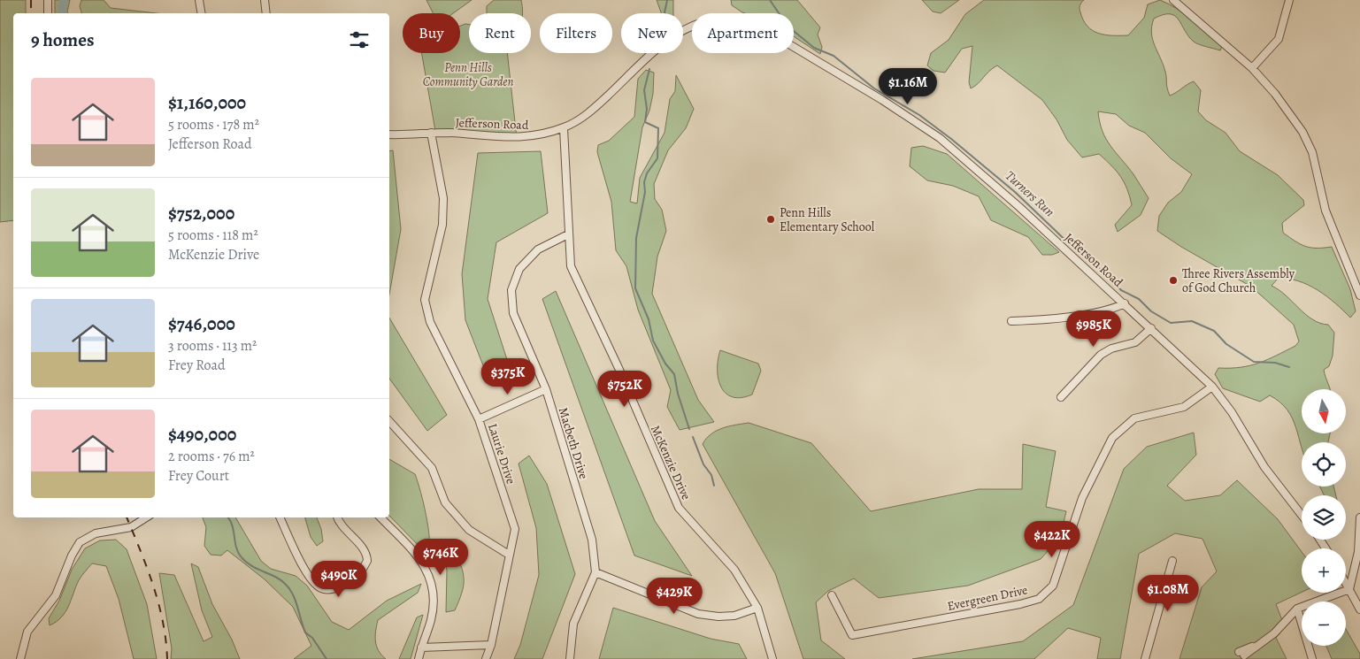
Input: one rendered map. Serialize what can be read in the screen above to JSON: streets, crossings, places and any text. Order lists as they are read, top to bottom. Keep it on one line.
{"streets":{"street":["Jefferson Road","Macbeth Drive","Laurie Drive","McKenzie Drive","Evergreen Drive"]},"crossings":[["Jefferson Road","Laurie Drive"],["Jefferson Road","McKenzie Drive"],["Jefferson Road","Evergreen Drive"],["Macbeth Drive","McKenzie Drive"]],"water":["Turners Run"],"parks":["Penn Hills Community Garden"],"places":["Penn Hills Elementary School","Three Rivers Assembly of God Church"],"north":"bottom","page":{"chip":["Buy","Rent","Filters","New","Apartment"],"heading":"9 homes","list":[{"name":"$1,160,000","note":"5 rooms · 178 m² · Jefferson Road"},{"name":"$752,000","note":"5 rooms · 118 m² · McKenzie Drive"},{"name":"$746,000","note":"3 rooms · 113 m² · Frey Road"},{"name":"$490,000","note":"2 rooms · 76 m² · Frey Court"}],"price":["$1.16M","$985K","$375K","$752K","$422K","$746K","$490K","$1.08M","$429K"],"map_buttons":["+","−"]}}
